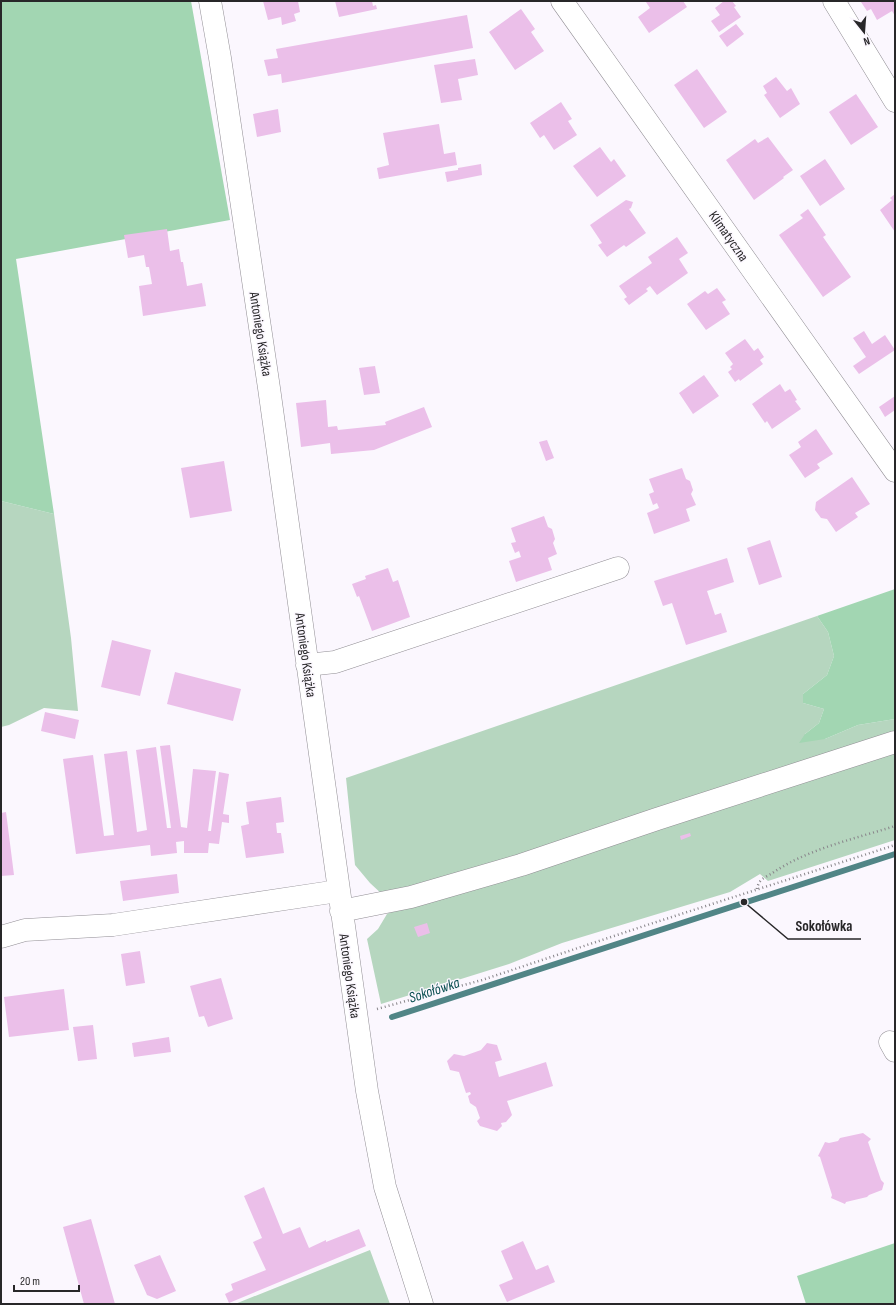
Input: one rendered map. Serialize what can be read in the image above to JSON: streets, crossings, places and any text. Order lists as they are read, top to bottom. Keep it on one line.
{"streets":{"street":["Klimatyczna","Antoniego Książka"]},"water":["Sokołówka"],"places":["Sokołówka"],"scale_bar":"20 m","north":"bottom"}
